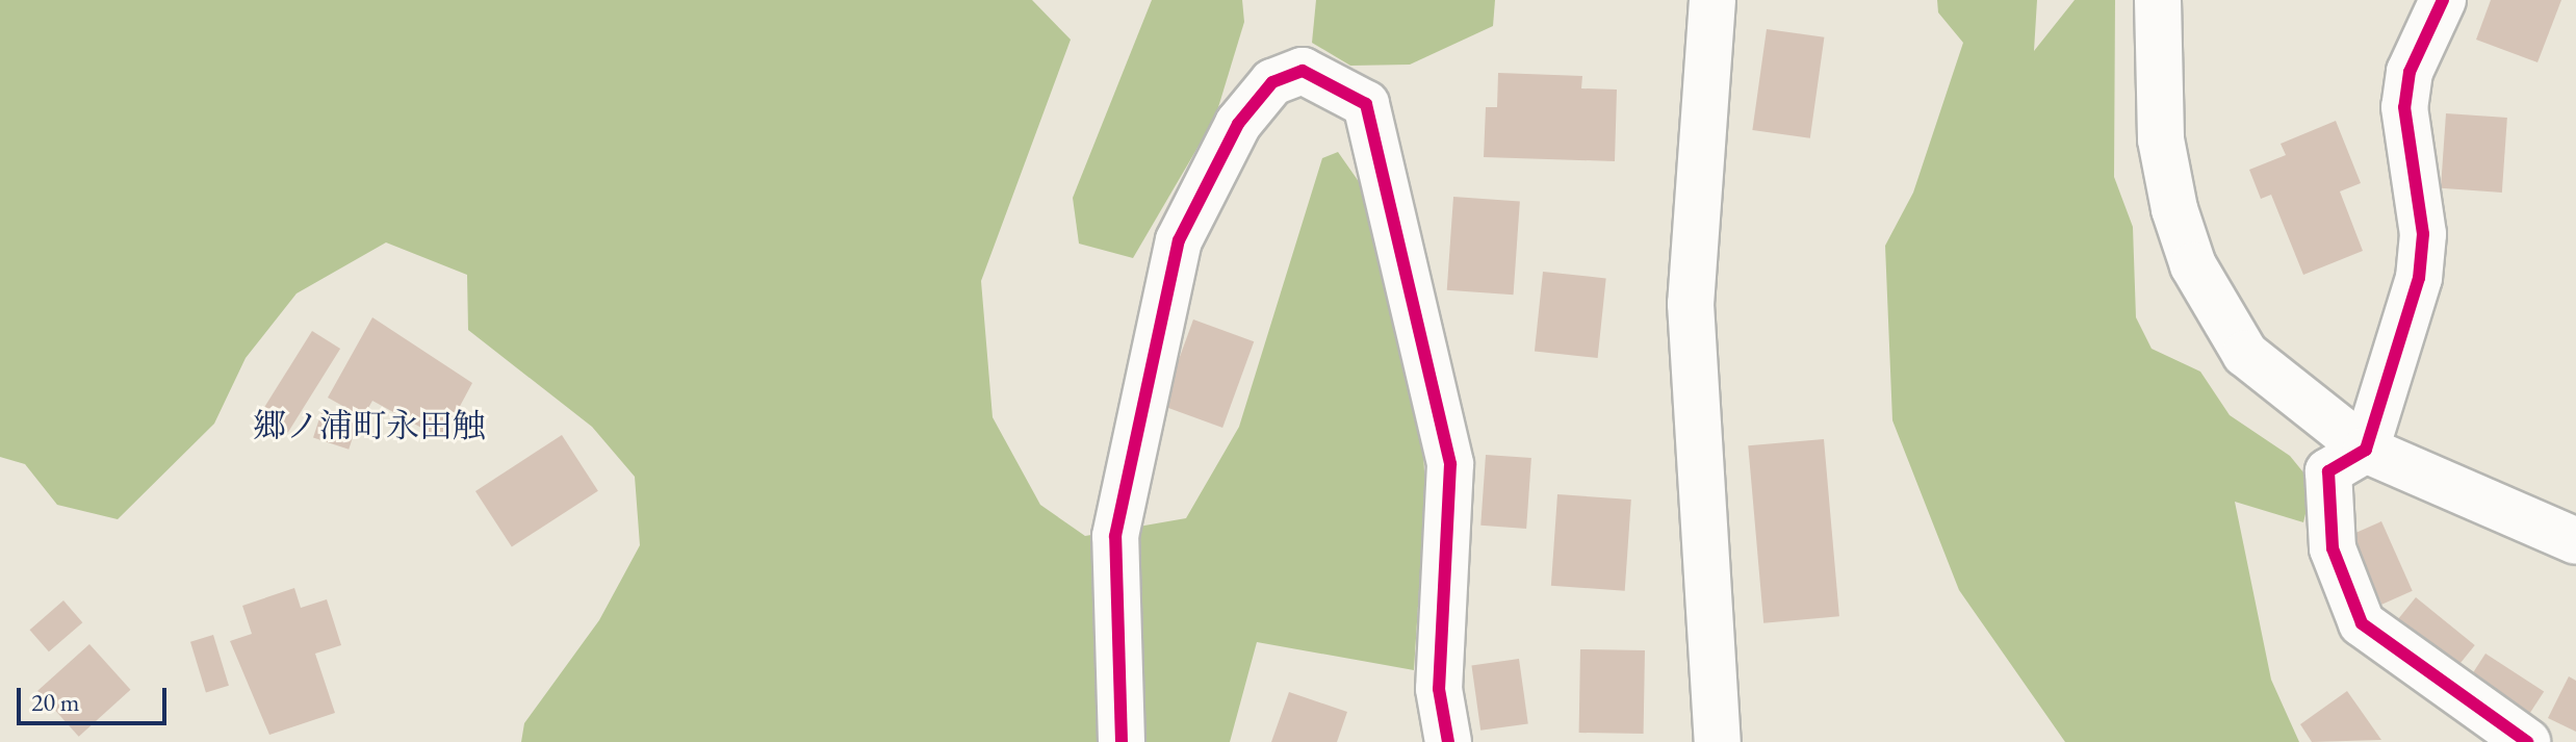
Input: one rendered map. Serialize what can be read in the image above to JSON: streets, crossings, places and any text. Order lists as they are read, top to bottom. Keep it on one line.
{"districts":["郷ノ浦町永田触"],"scale_bar":"20 m"}
